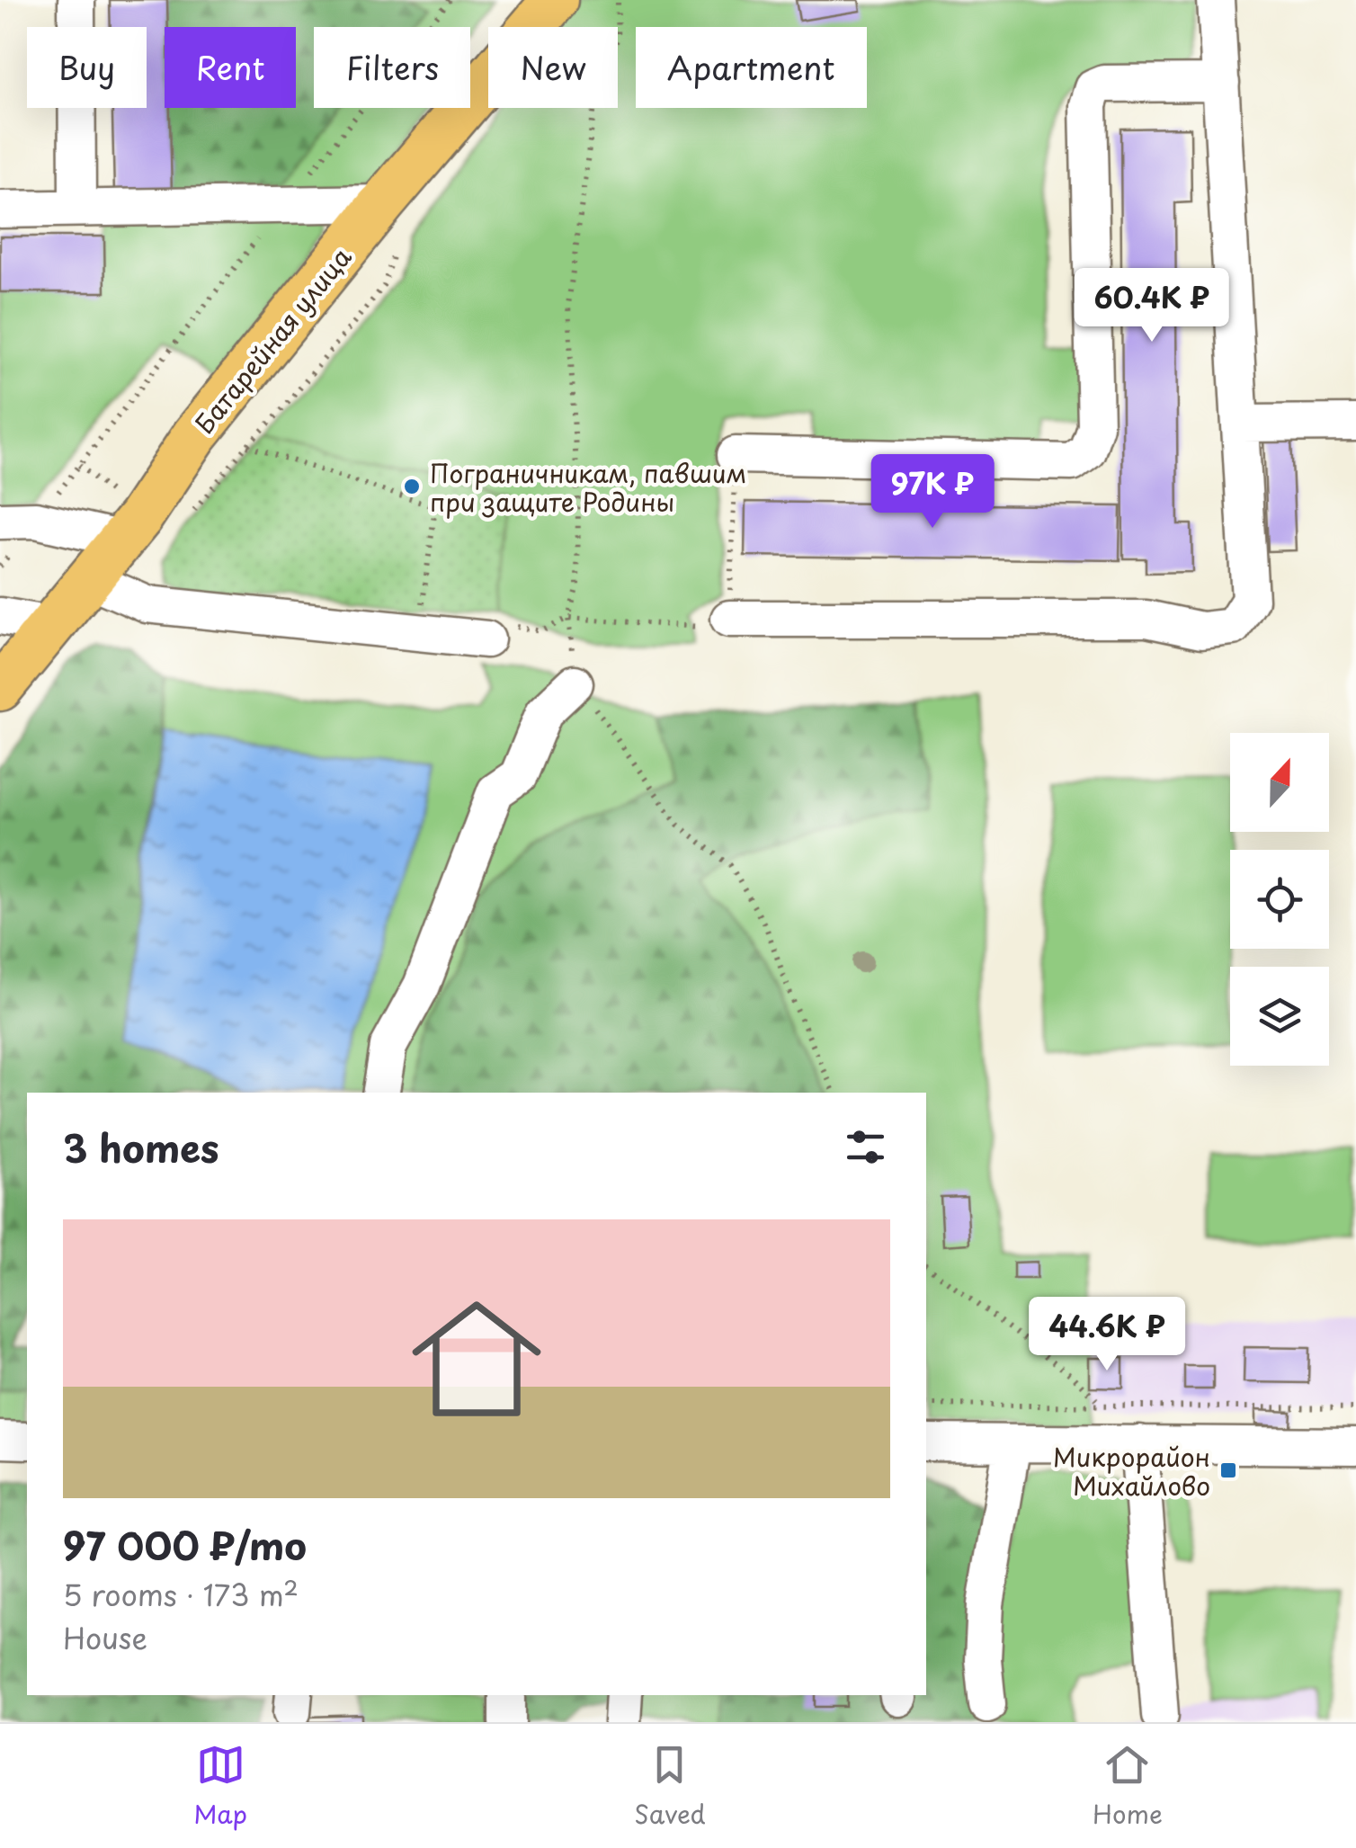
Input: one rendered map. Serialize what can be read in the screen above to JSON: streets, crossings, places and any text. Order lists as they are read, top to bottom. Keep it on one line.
{"streets":{"main road":["Батарейная улица"]},"places":{"other":["Пограничникам, павшим при защите Родины"],"transit":["Микрорайон Михайлово"]},"north":"top","page":{"chip":["Buy","Rent","Filters","New","Apartment"],"price":["60.4K ₽","97K ₽","44.6K ₽"],"heading":"3 homes","list":[{"name":"97 000 ₽/mo","note":"5 rooms · 173 m² · House"}],"tabs":["Map","Saved","Home"]}}
